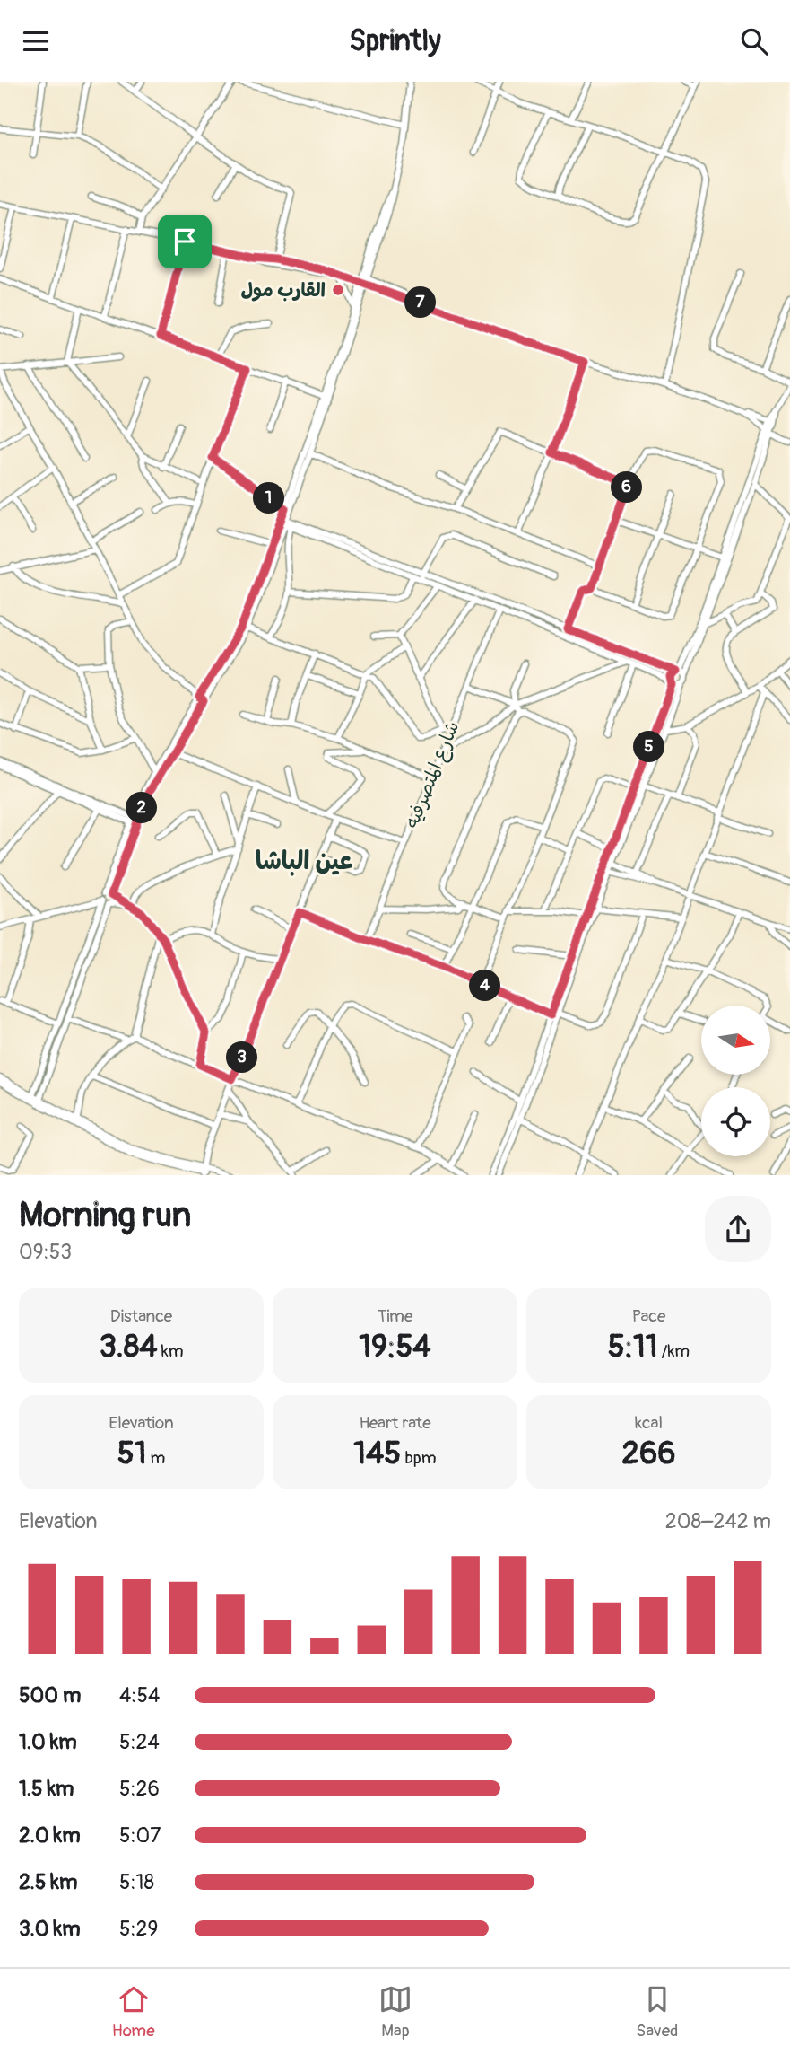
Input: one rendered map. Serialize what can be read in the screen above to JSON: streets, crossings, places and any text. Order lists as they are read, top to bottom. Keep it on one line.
{"streets":{"street":["شارع المتصرفيه"]},"districts":["عين الباشا"],"places":["القارب مول"],"north":"right","page":{"header":"Sprintly","pins":["7","6","1","5","2","4","3"],"heading":["Morning run","09:53"],"stats":[["Distance","3.84 km"],["Time","19:54"],["Pace","5:11 /km"],["Elevation","51 m"],["Heart rate","145 bpm"],["kcal","266"]],"chart":["Elevation","208–242 m"],"list":[{"name":"500 m","note":"4:54"},{"name":"1.0 km","note":"5:24"},{"name":"1.5 km","note":"5:26"},{"name":"2.0 km","note":"5:07"},{"name":"2.5 km","note":"5:18"},{"name":"3.0 km","note":"5:29"}],"tabs":["Home","Map","Saved"]}}
